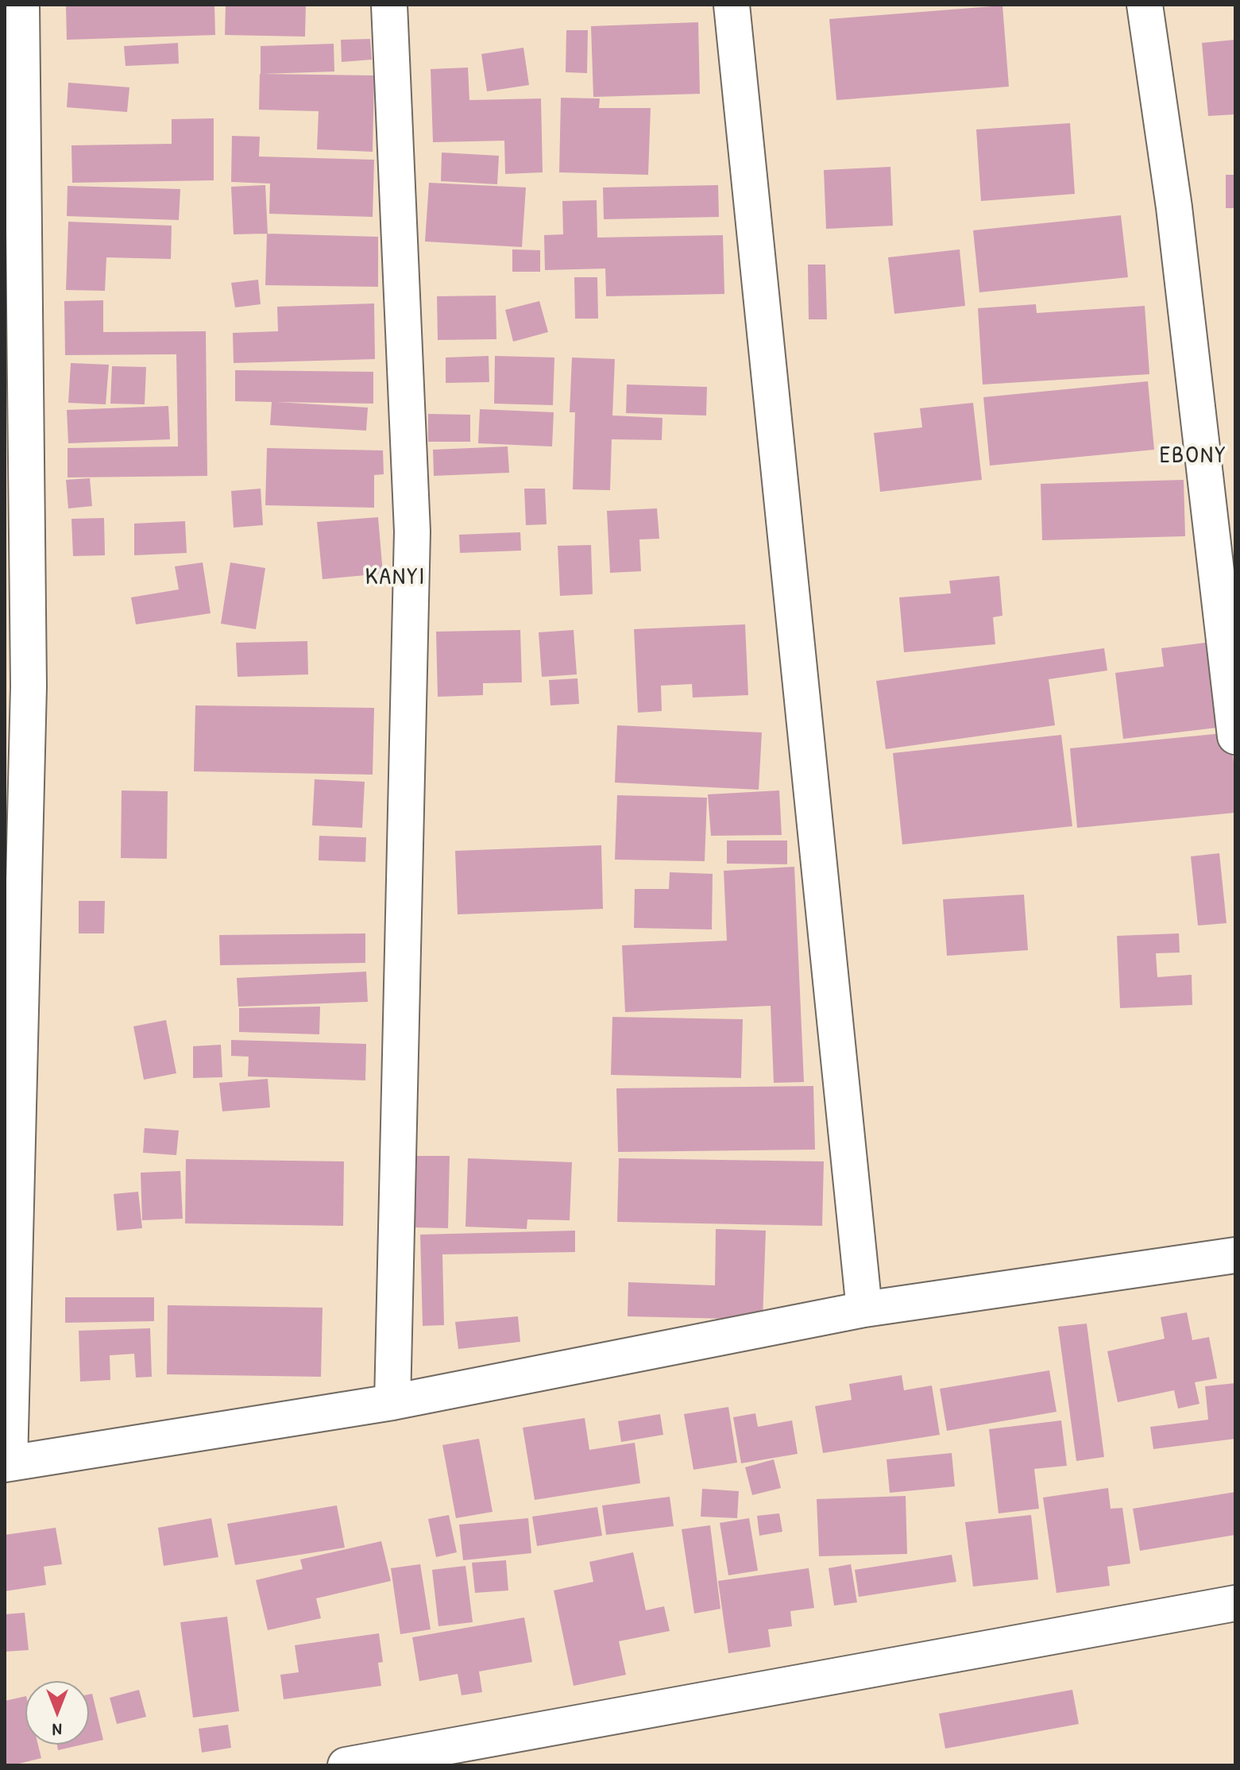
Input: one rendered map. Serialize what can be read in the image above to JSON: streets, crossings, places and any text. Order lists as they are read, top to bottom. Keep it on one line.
{"districts":["EBONY","KANYI"],"north":"bottom"}
